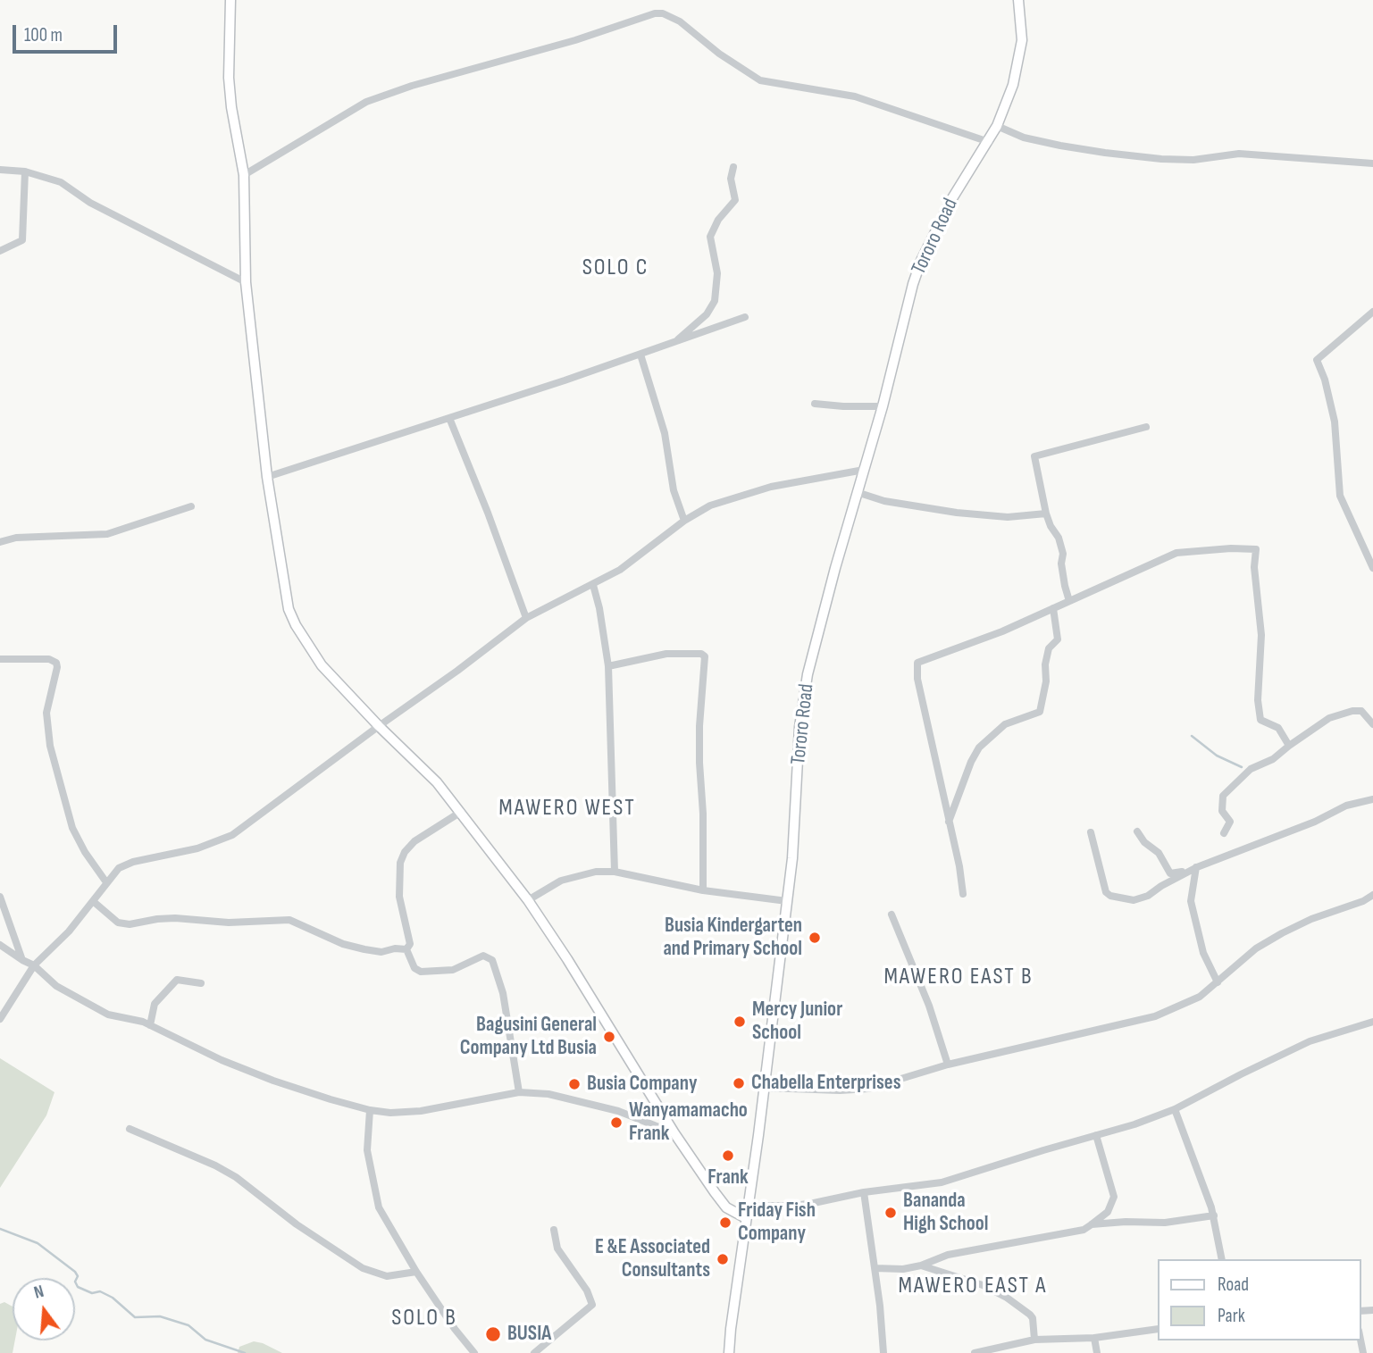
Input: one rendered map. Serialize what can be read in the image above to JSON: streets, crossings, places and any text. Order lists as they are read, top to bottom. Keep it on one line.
{"streets":{"main road":["Tororo Road"]},"districts":["SOLO C","MAWERO WEST","MAWERO EAST B","MAWERO EAST A","SOLO B"],"places":["Busia Kindergarten and Primary School","Mercy Junior School","Bagusini General Company Ltd Busia","Chabella Enterprises","Busia Company","Wanyamamacho Frank","Frank","Bananda High School","Friday Fish Company","E &E Associated Consultants","BUSIA"],"legend":["Road","Park"],"scale_bar":"100 m","north":"top"}
